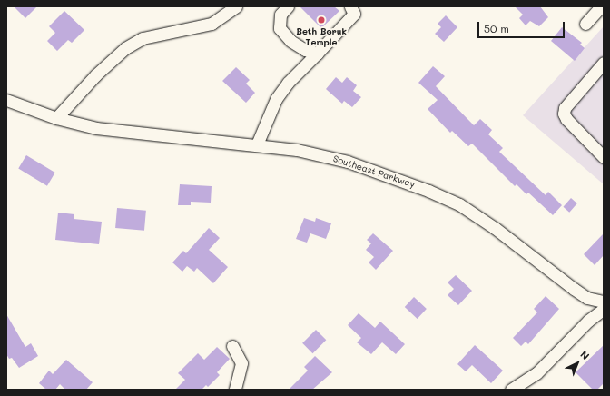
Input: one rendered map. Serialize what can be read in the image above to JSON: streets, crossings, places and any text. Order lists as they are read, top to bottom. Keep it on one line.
{"streets":{"street":["Southeast Parkway"]},"places":["Beth Boruk Temple"],"scale_bar":"50 m","north":"top right"}
